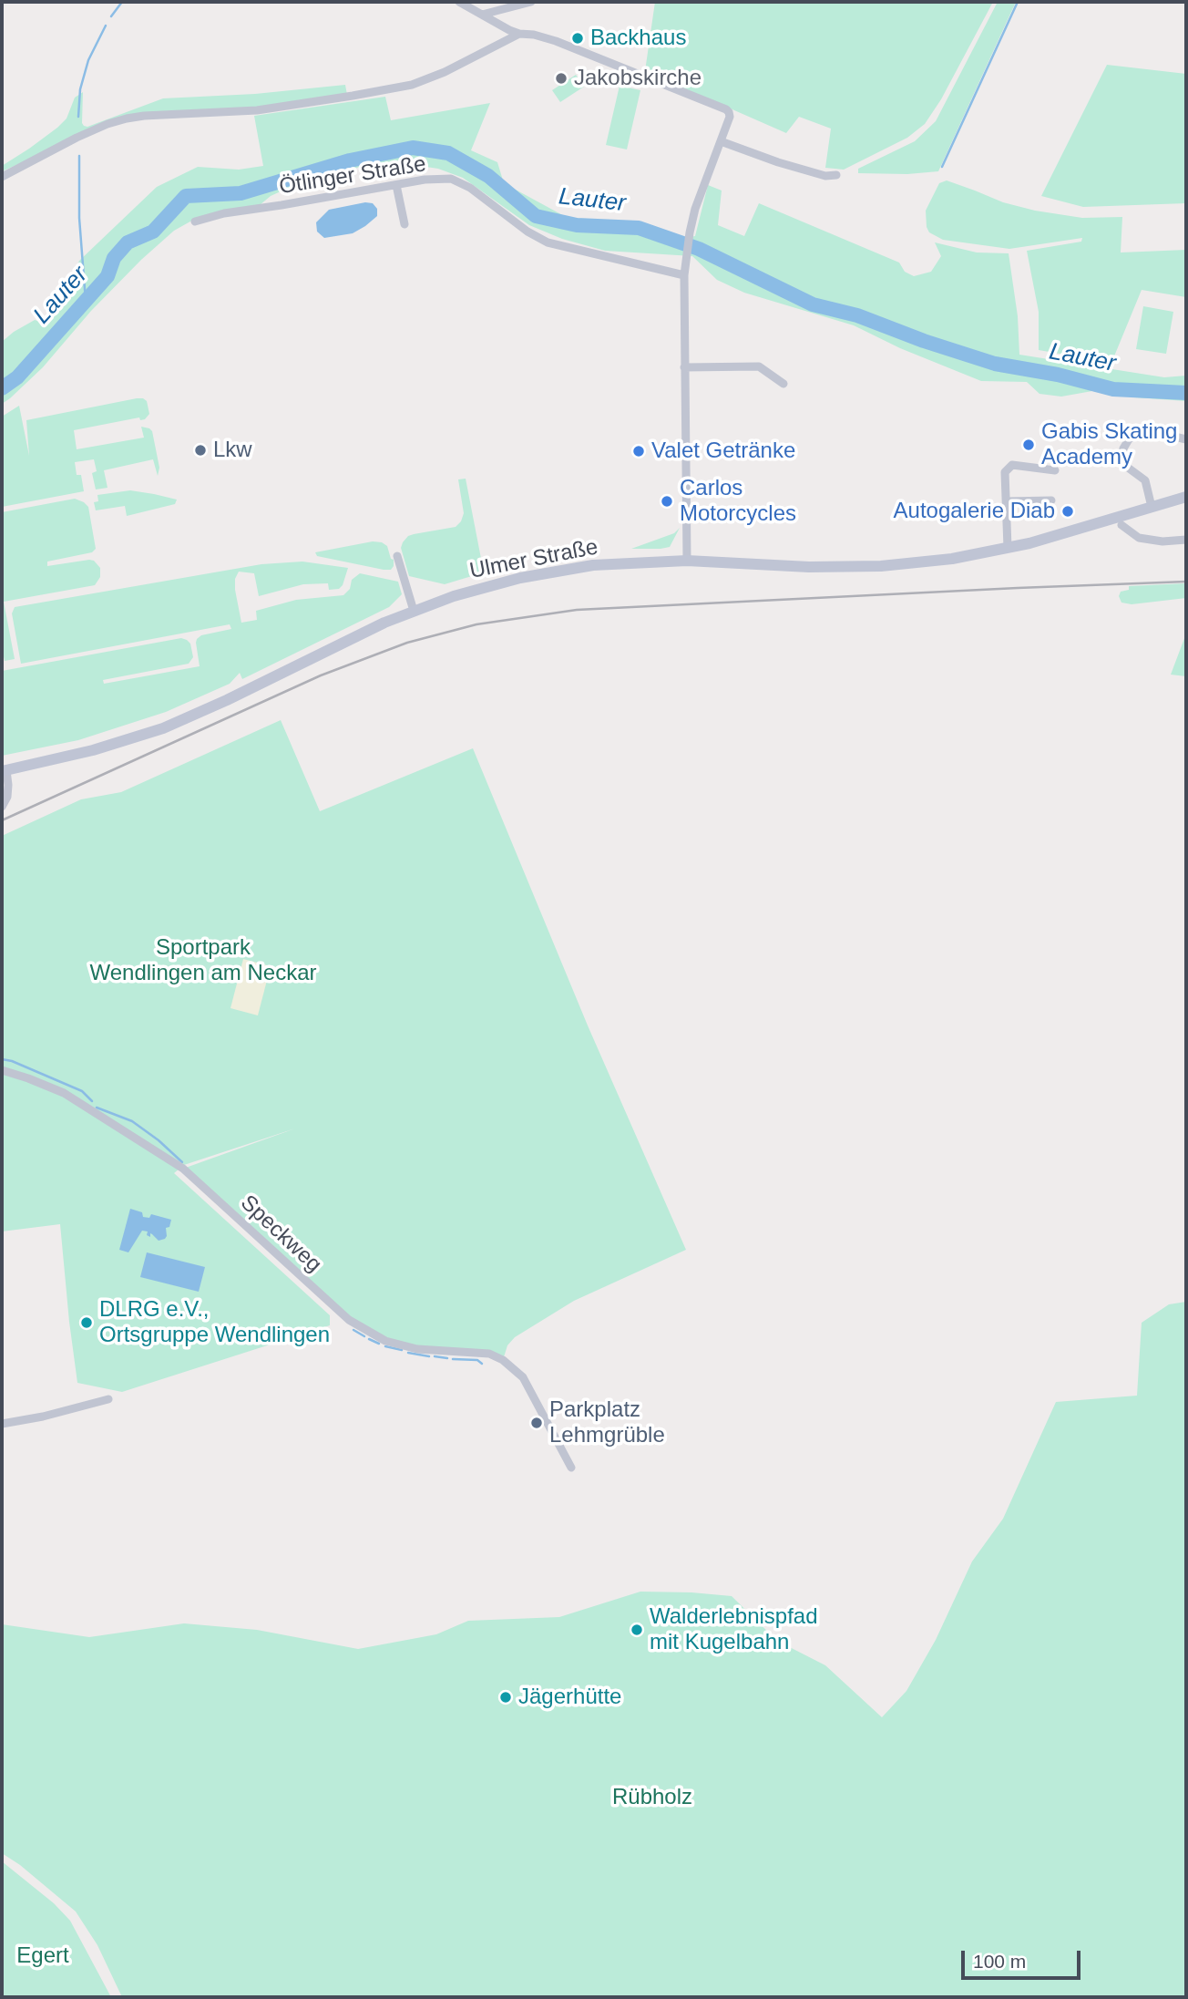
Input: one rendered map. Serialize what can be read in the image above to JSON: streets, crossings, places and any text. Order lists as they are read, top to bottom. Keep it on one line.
{"streets":{"main road":["Ulmer Straße"],"street":["Ötlinger Straße","Speckweg"]},"water":["Lauter"],"parks":["Sportpark Wendlingen am Neckar","Rübholz","Egert"],"places":["Backhaus","Jakobskirche","Gabis Skating Academy","Lkw","Valet Getränke","Carlos Motorcycles","Autogalerie Diab","DLRG e.V., Ortsgruppe Wendlingen","Parkplatz Lehmgrüble","Walderlebnispfad mit Kugelbahn","Jägerhütte"],"scale_bar":"100 m"}
